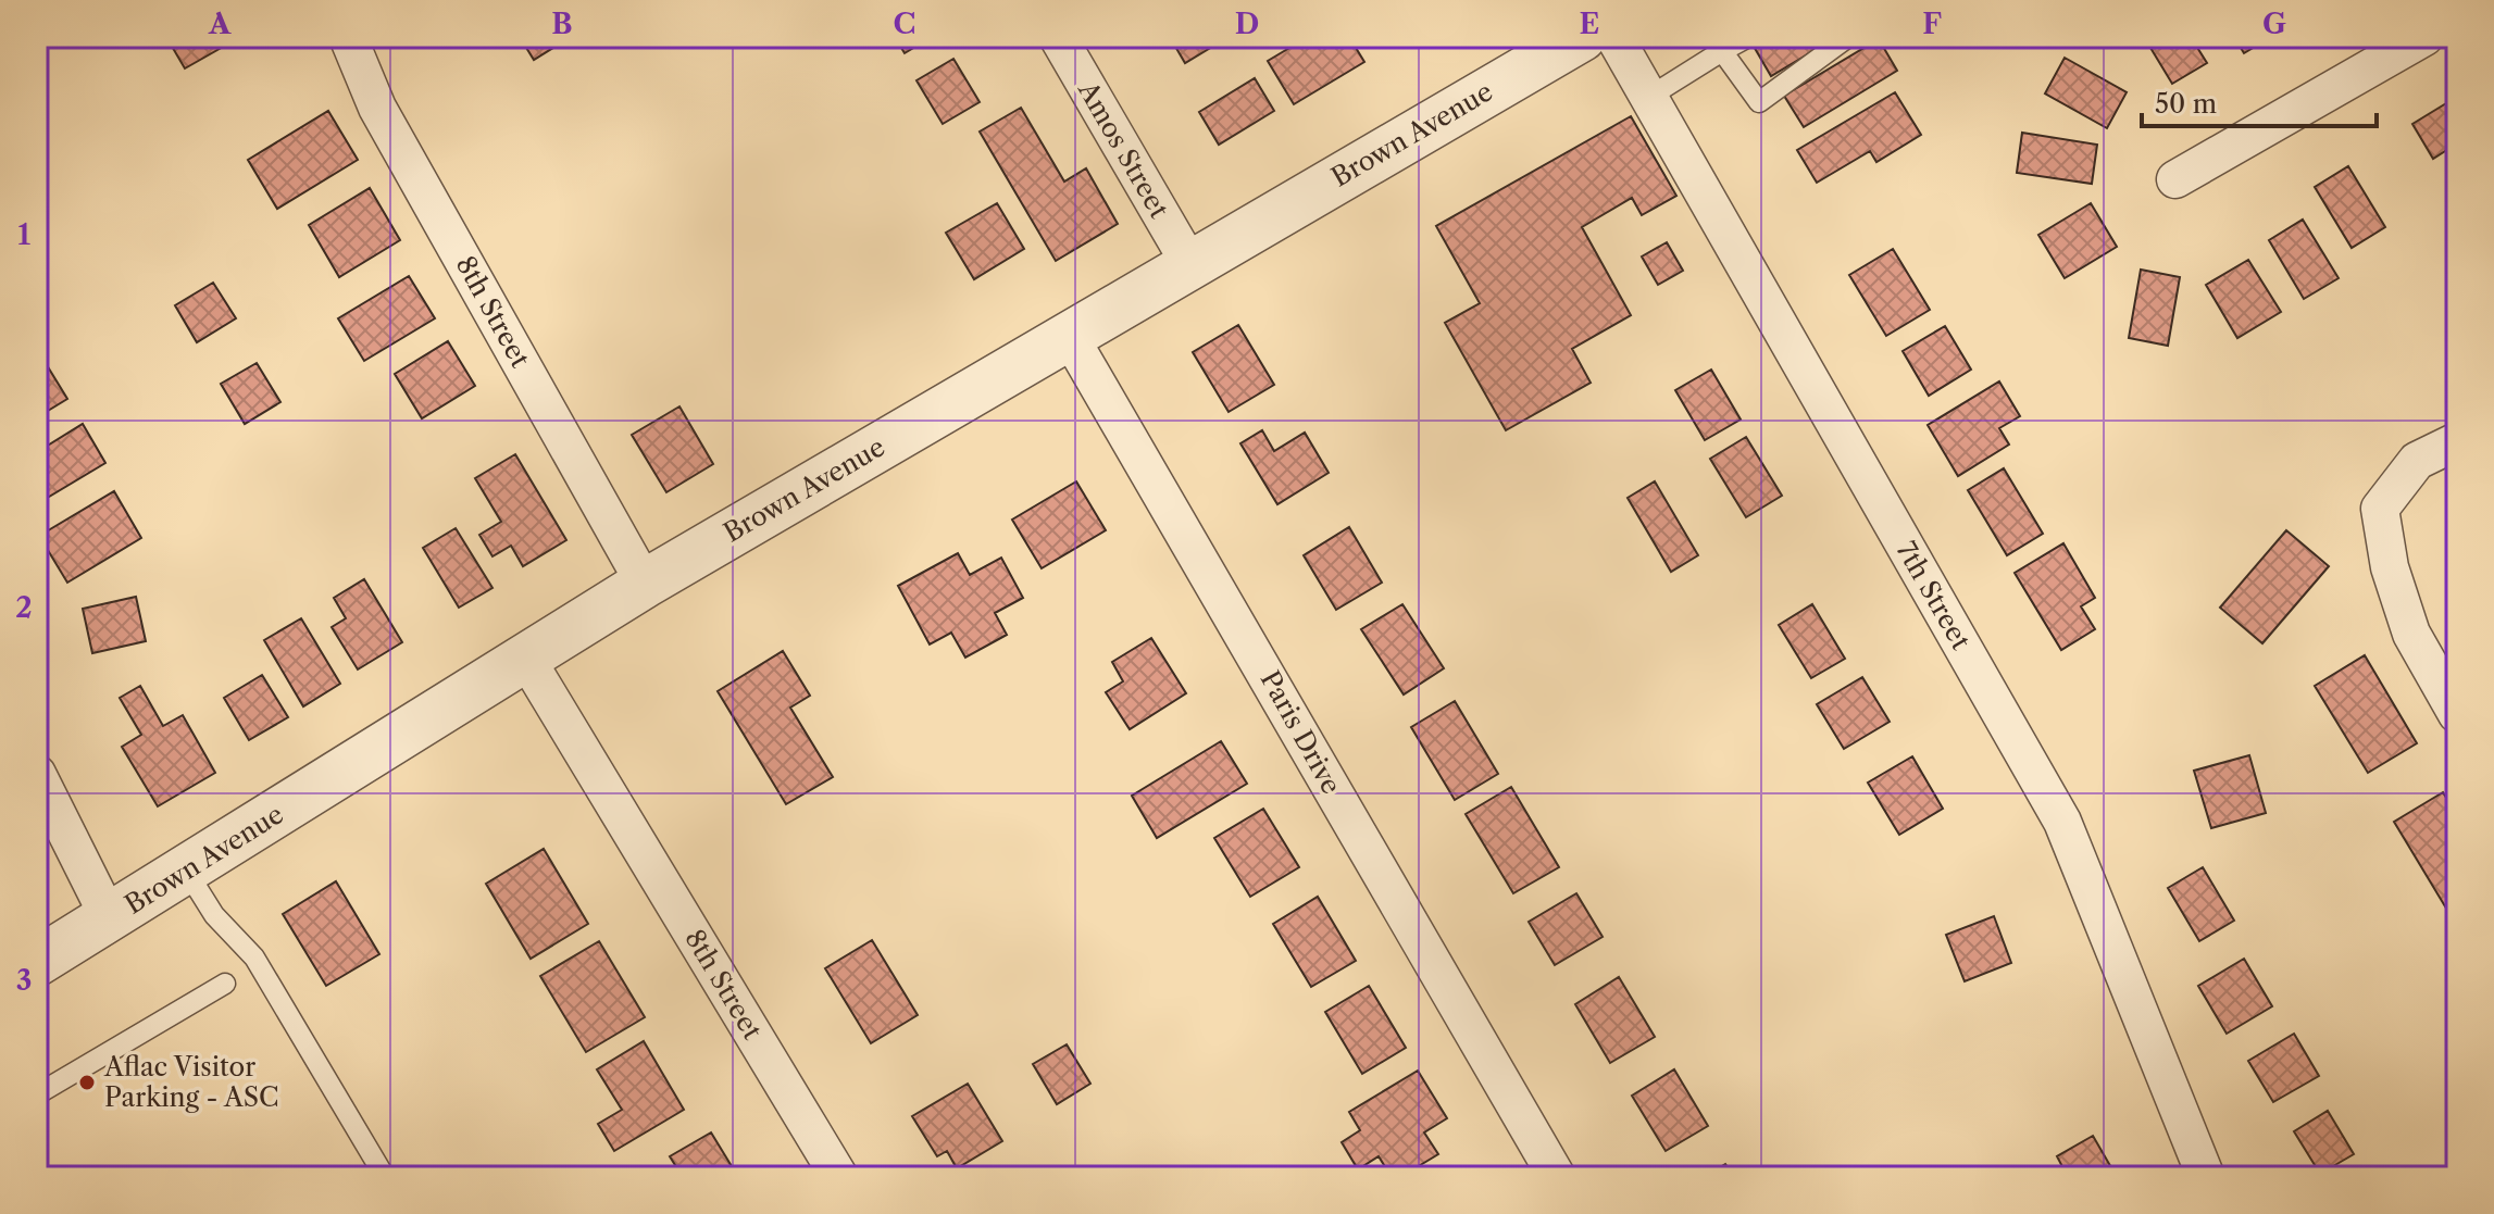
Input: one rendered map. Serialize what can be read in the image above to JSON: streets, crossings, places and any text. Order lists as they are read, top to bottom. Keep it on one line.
{"streets":{"street":["Brown Avenue","Amos Street","8th Street","7th Street","Paris Drive"]},"crossings":[["Brown Avenue","Amos Street"],["Brown Avenue","8th Street"],["Brown Avenue","Paris Drive"]],"places":["Aflac Visitor Parking - ASC"],"scale_bar":"50 m","grid":{"columns":["A","B","C","D","E","F","G"],"rows":["1","2","3"]}}
